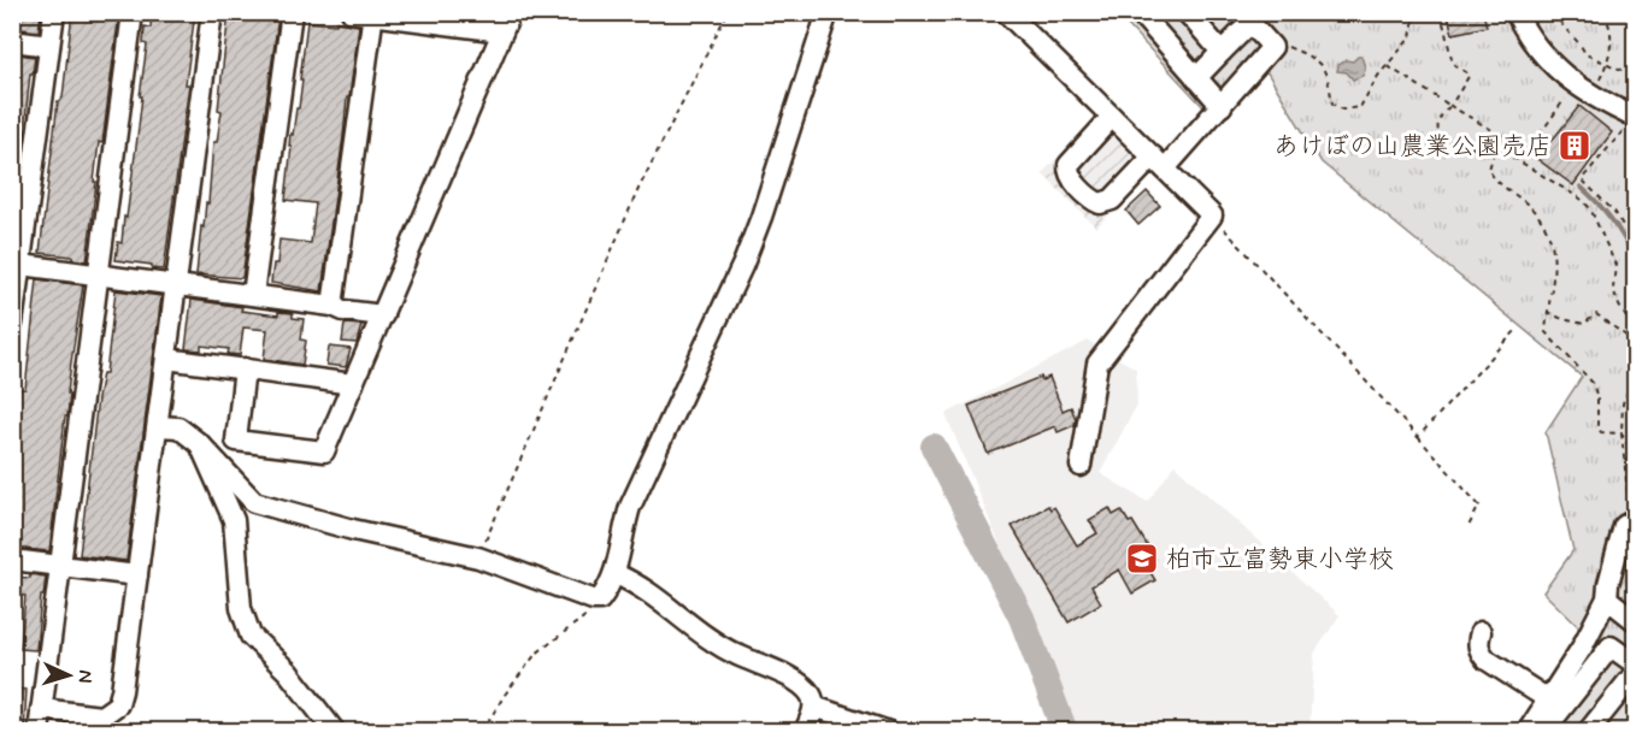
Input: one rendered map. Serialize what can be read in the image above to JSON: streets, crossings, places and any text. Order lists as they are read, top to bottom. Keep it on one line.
{"places":{"building":["あけぼの山農業公園売店"],"school or university":["柏市立富勢東小学校"]},"north":"right"}
